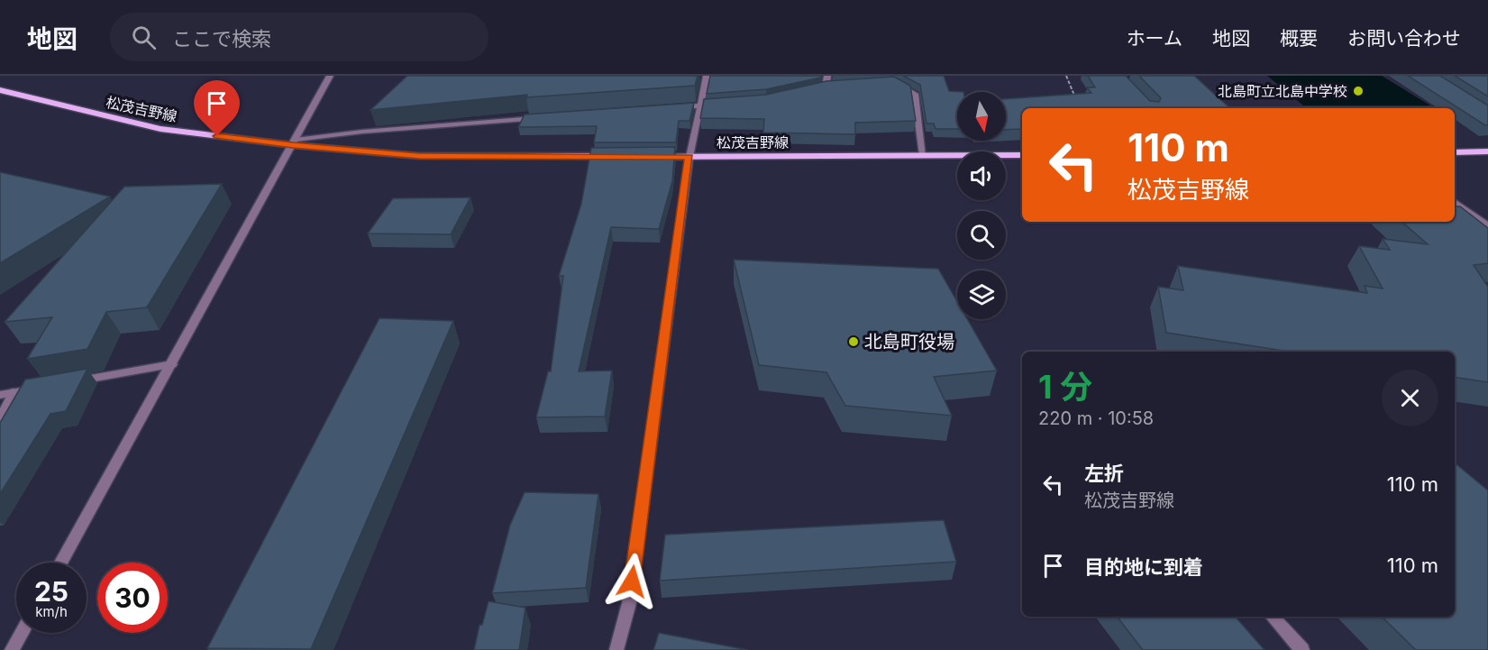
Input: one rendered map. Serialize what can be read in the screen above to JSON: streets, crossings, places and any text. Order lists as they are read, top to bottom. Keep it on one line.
{"streets":{"main road":["松茂吉野線"]},"places":["北島町立北島中学校","北島町役場"],"north":"bottom","page":{"header":"地図","search":"ここで検索","nav":["ホーム","地図","概要","お問い合わせ"],"turn":["110 m","松茂吉野線"],"heading":["1 分","220 m · 10:58"],"list":[{"name":"左折","note":"松茂吉野線","value":"110 m"},{"name":"目的地に到着","value":"110 m"}],"speed":"25 km/h","limit":"30"}}
